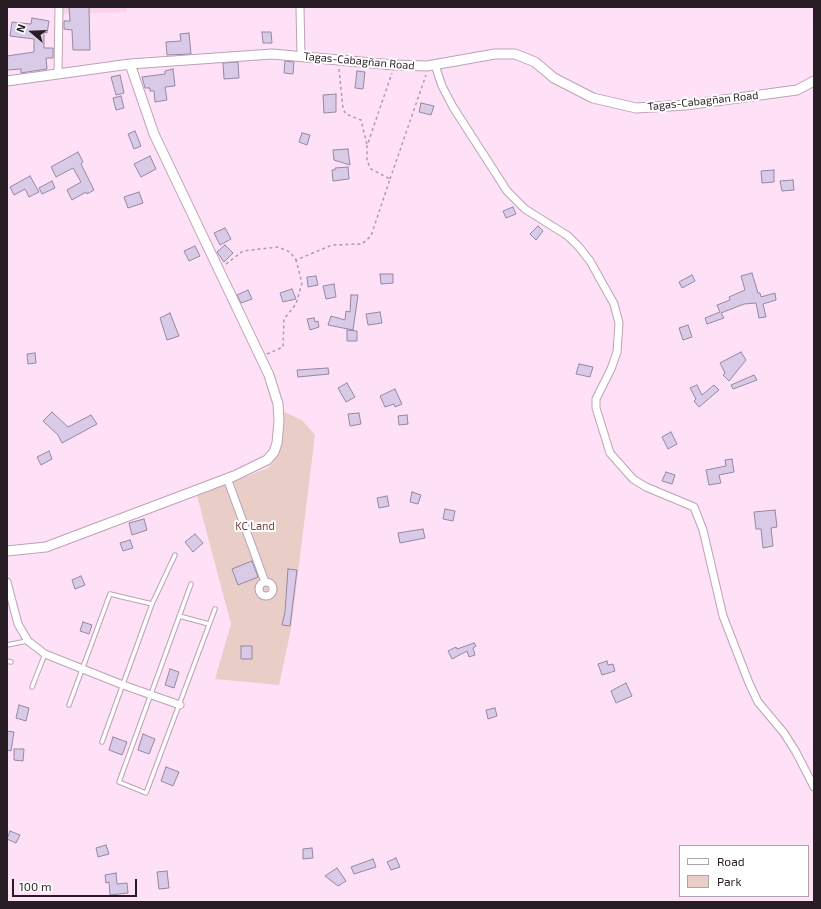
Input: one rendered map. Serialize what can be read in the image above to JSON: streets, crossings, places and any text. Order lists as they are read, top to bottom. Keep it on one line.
{"streets":{"street":["Tagas-Cabagñan Road"]},"parks":["KC Land"],"legend":["Road","Park"],"scale_bar":"100 m","north":"left"}
